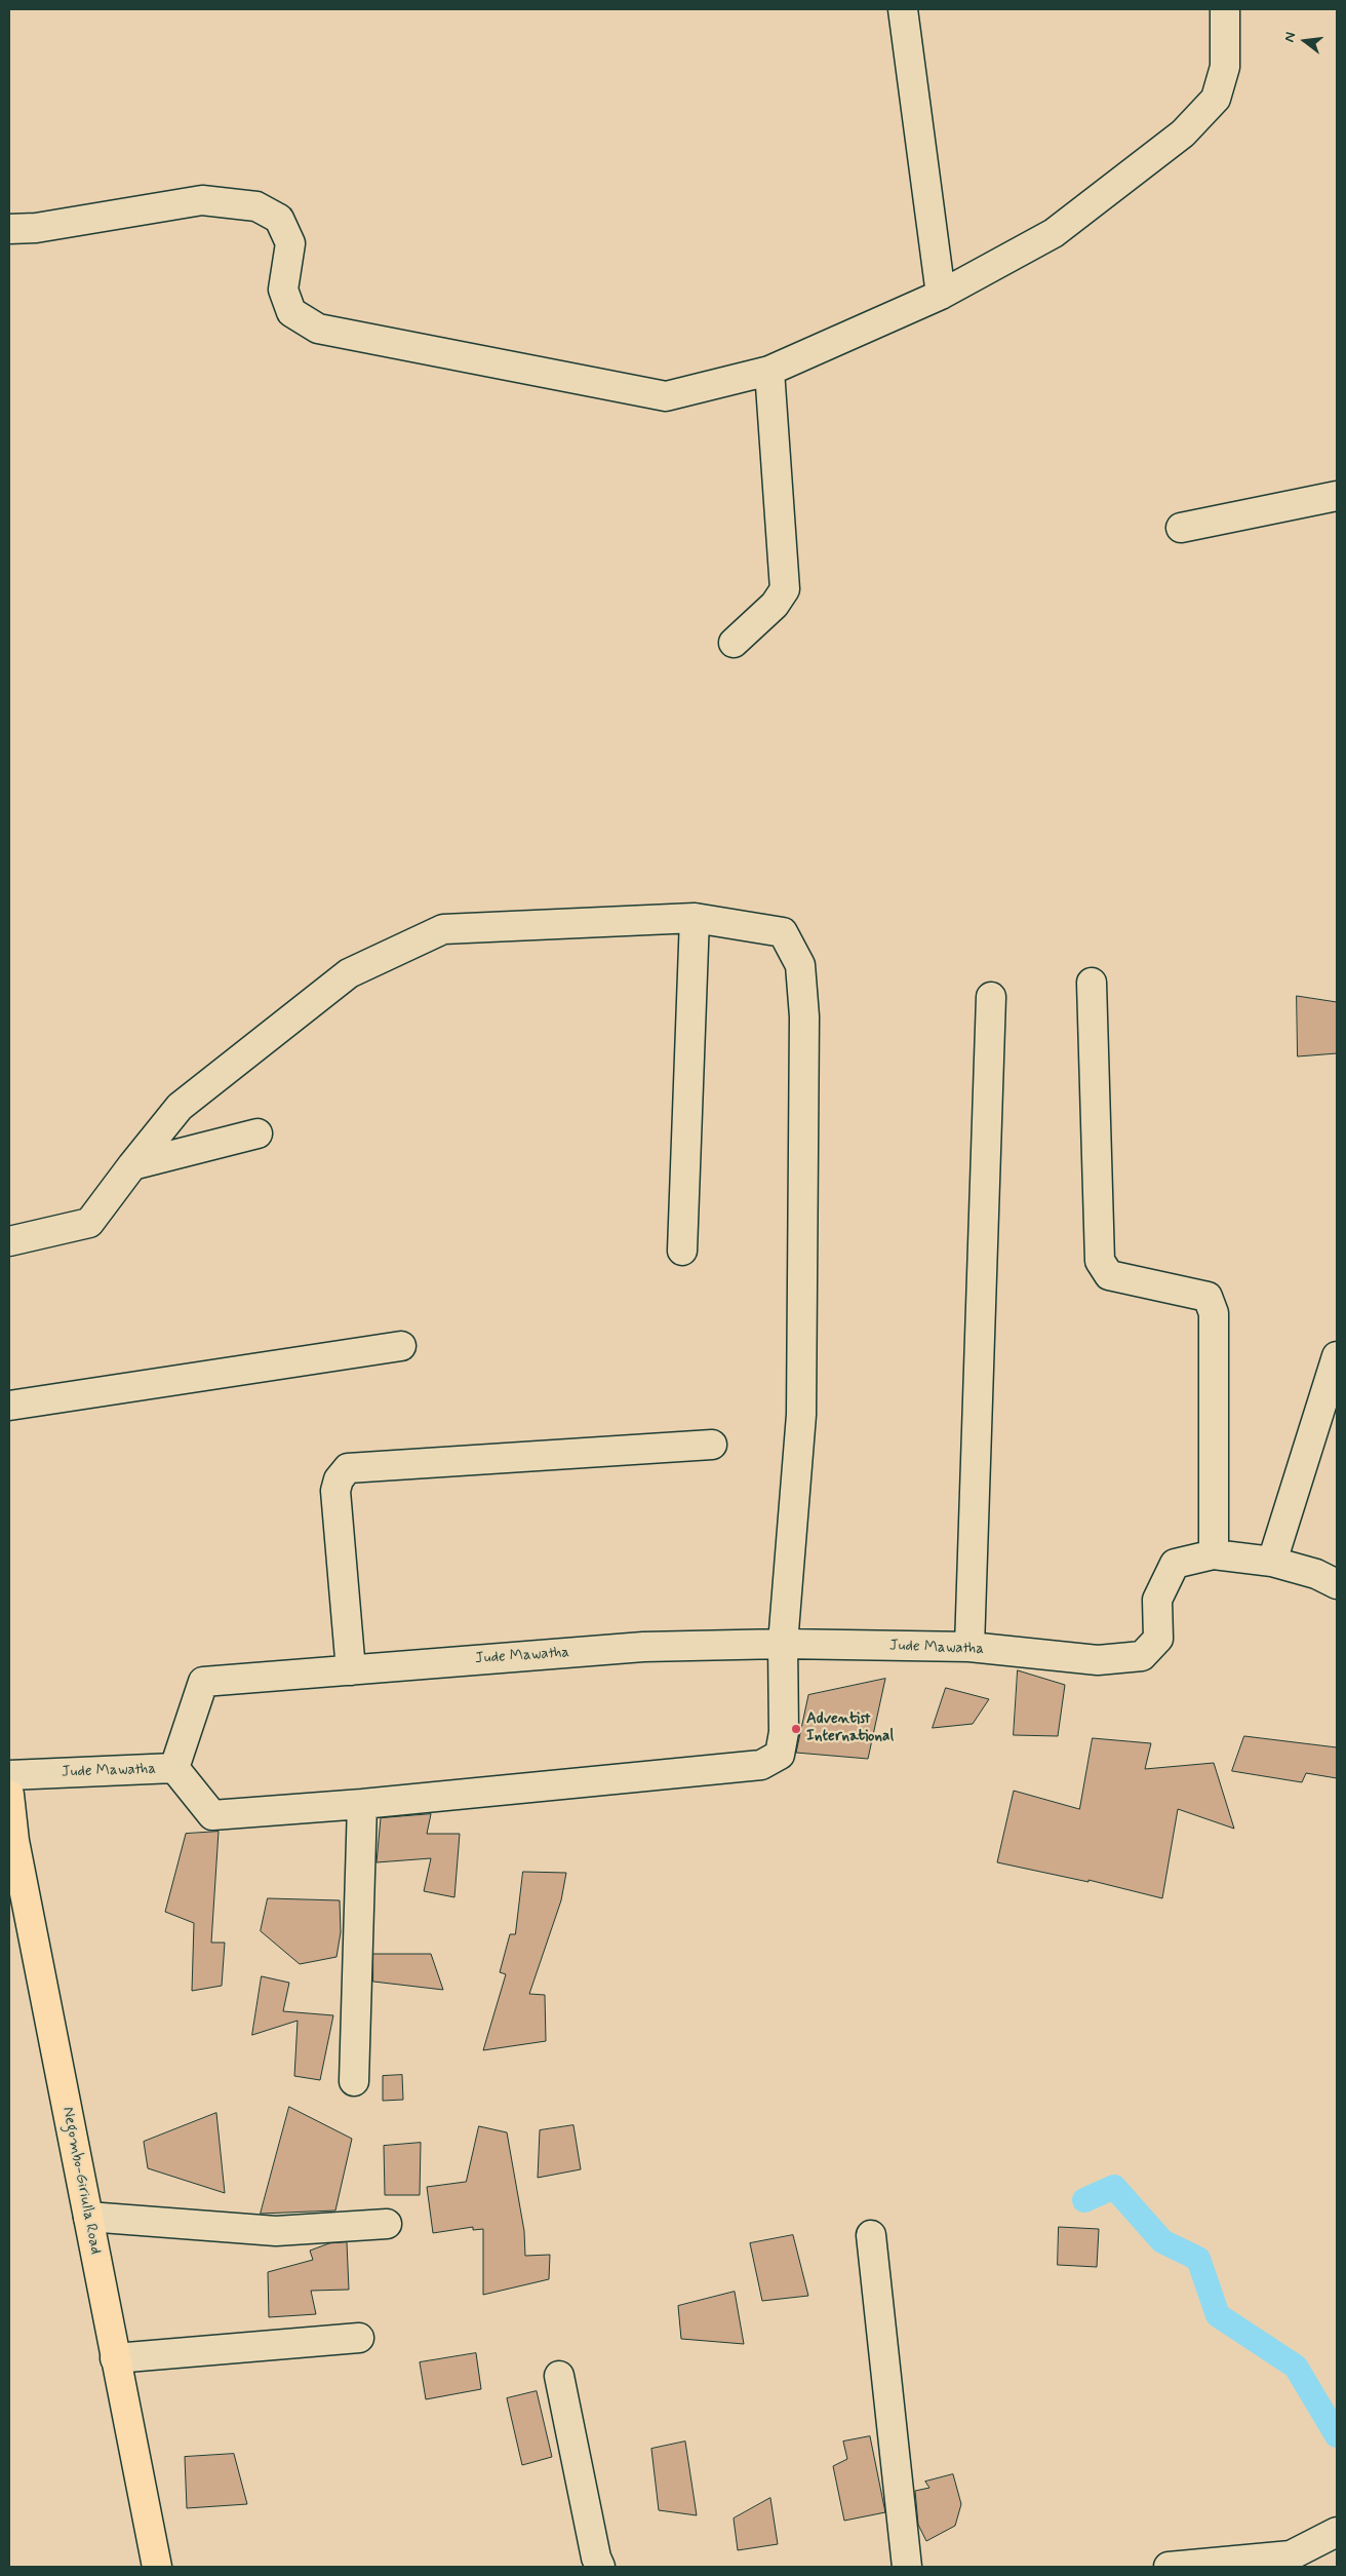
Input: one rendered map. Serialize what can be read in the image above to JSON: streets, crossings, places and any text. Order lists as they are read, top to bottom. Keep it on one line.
{"streets":{"main road":["Negombo-Giriulla Road"],"street":["Jude Mawatha"]},"places":["Adventist International"],"north":"left"}
